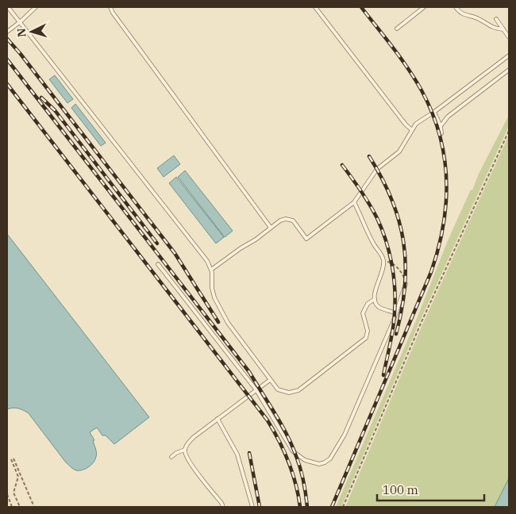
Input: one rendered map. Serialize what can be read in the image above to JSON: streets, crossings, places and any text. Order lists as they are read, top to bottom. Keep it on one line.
{"scale_bar":"100 m","north":"left"}
